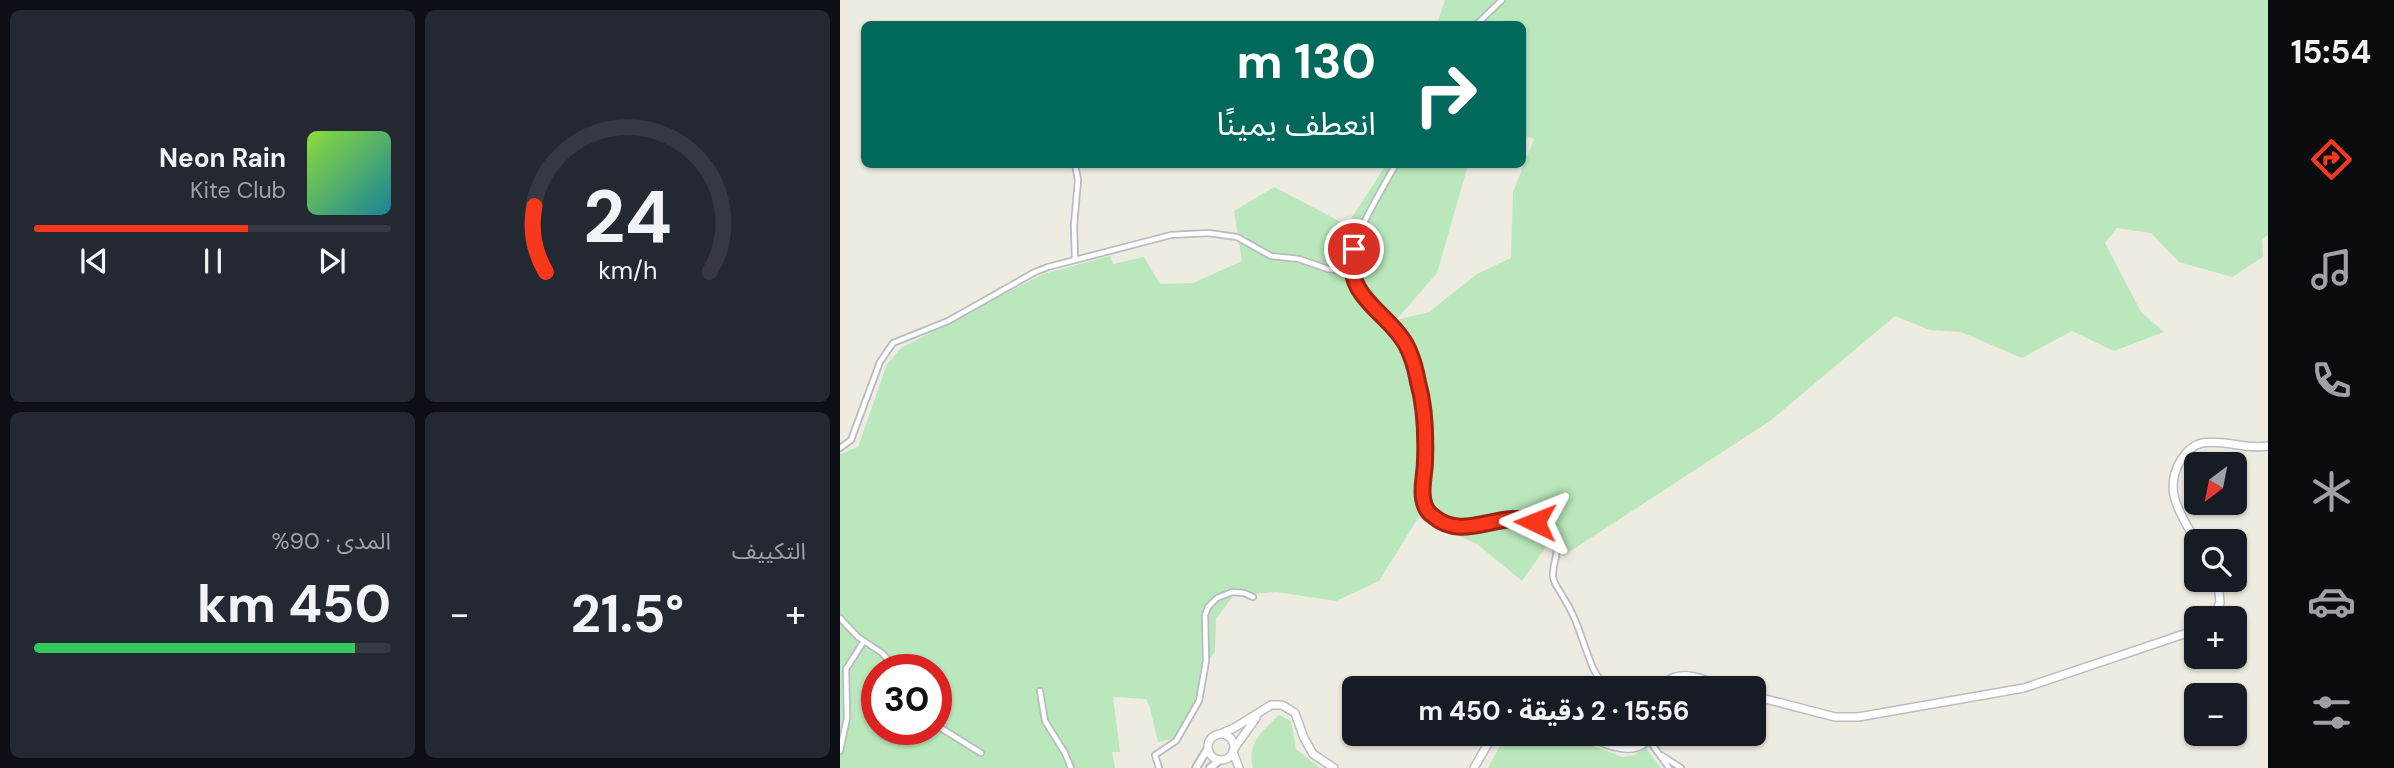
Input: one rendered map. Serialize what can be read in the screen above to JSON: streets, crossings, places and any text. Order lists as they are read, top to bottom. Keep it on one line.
{"north":"bottom left","page":{"tabs":"15:54","turn":["130 m","انعطف يمينًا"],"song":["Neon Rain","Kite Club"],"tile":["التكييف",["المدى · 90%","450 km"]],"map_buttons":["+","−"],"heat":["−","21.5°","+"],"limit":"30","trip":"15:56 · 2 دقيقة · 450 m","gauge":["24","km/h"]}}
